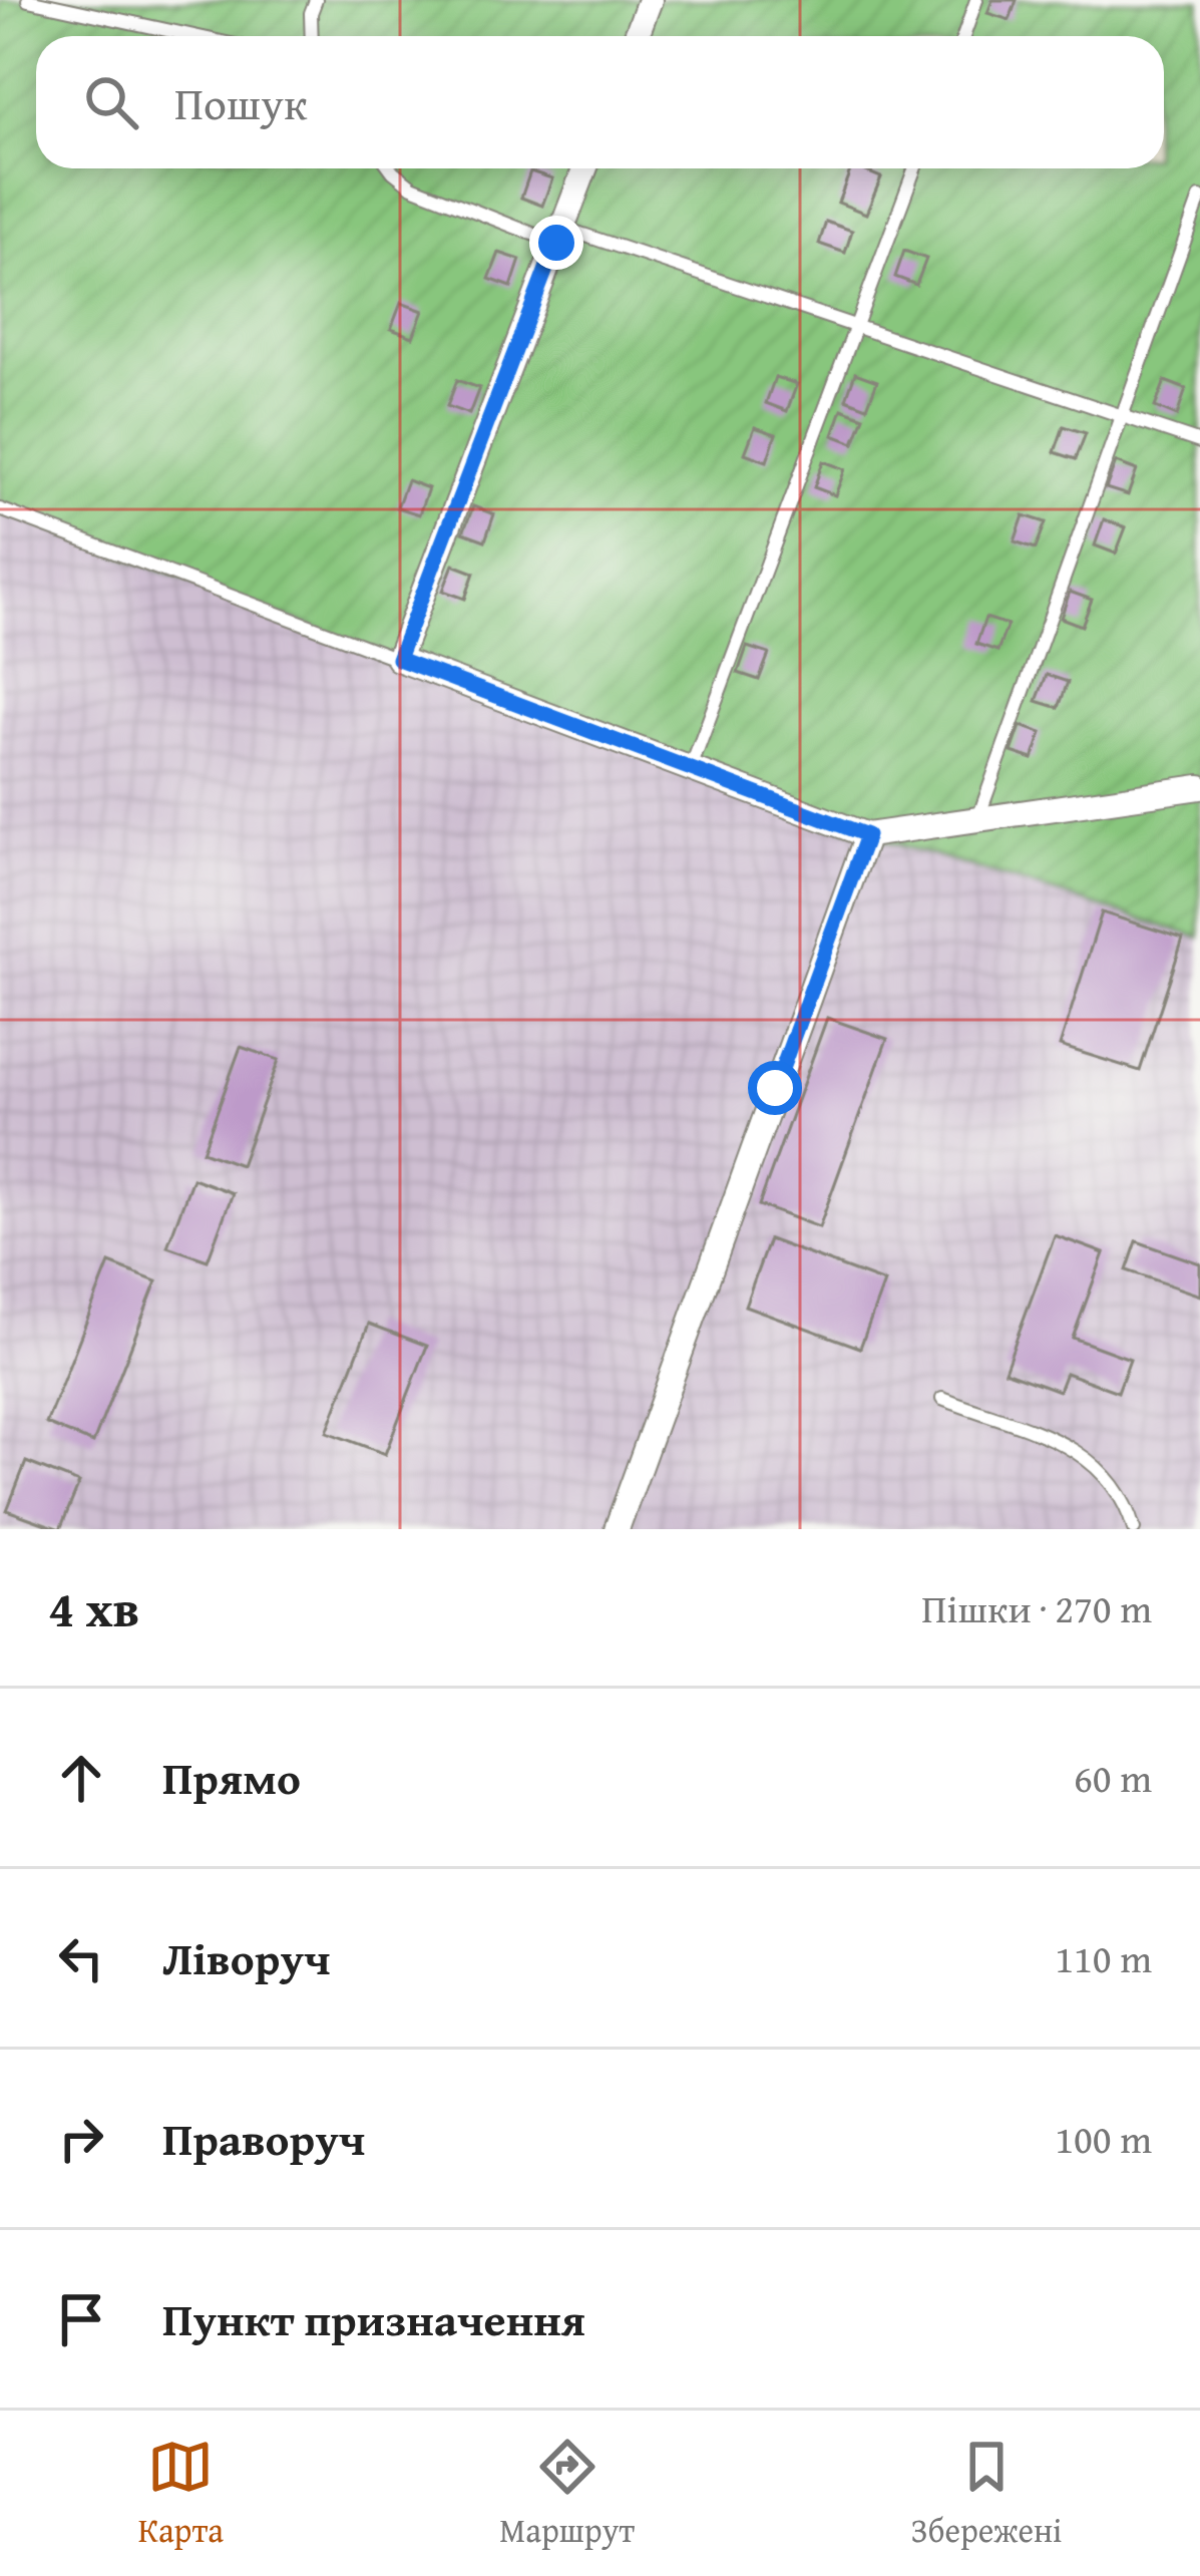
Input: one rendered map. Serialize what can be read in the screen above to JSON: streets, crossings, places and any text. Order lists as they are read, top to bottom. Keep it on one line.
{"page":{"search":"Пошук","heading":["4 хв","Пішки · 270 m"],"list":[["Прямо","60 m"],["Ліворуч","110 m"],["Праворуч","100 m"],"Пункт призначення"],"nav":["Карта","Маршрут","Збережені"]}}
